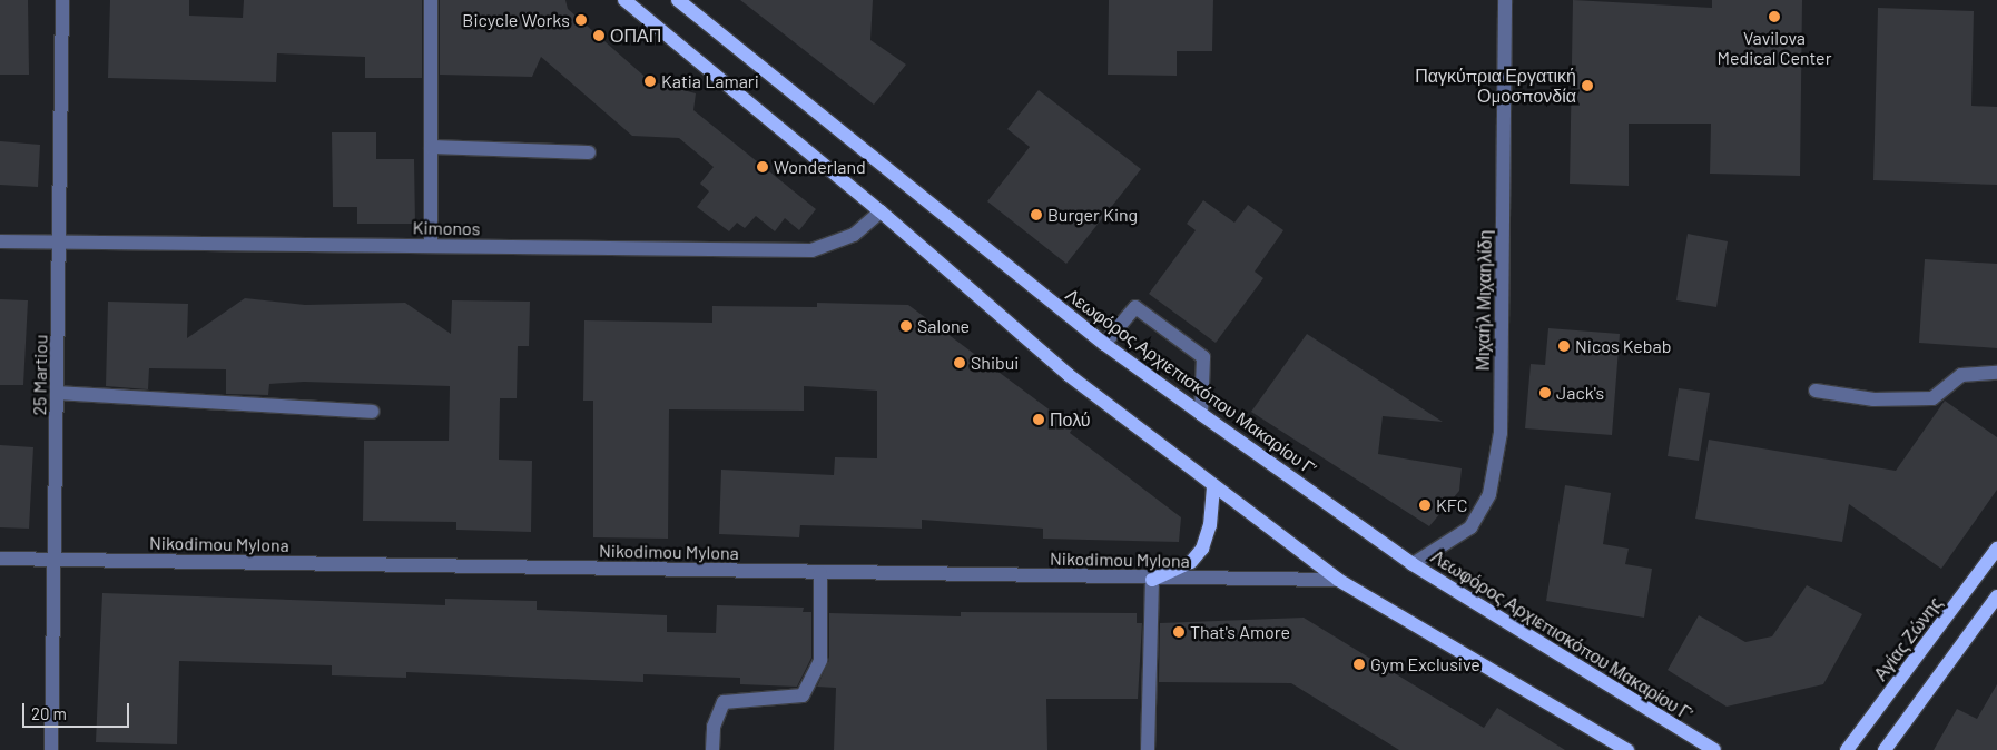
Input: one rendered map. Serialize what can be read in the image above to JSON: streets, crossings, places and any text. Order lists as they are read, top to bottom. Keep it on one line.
{"streets":{"main road":["Λεωφόρος Αρχιεπισκόπου Μακαρίου Γ’","Αγίας Ζώνης"],"street":["Kimonos","Μιχαήλ Μιχαηλίδη","25 Martiou","Nikodimou Mylona"]},"crossings":[["Kimonos","25 Martiou"],["Μιχαήλ Μιχαηλίδη","Λεωφόρος Αρχιεπισκόπου Μακαρίου Γ’"],["25 Martiou","Nikodimou Mylona"]],"places":["Vavilova Medical Center","Bicycle Works","ΟΠΑΠ","Katia Lamari","Παγκύπρια Εργατική Ομοσπονδία","Wonderland","Burger King","Salone","Nicos Kebab","Shibui","Jack's","Πολύ","KFC","That's Amore","Gym Exclusive"],"scale_bar":"20 m"}
